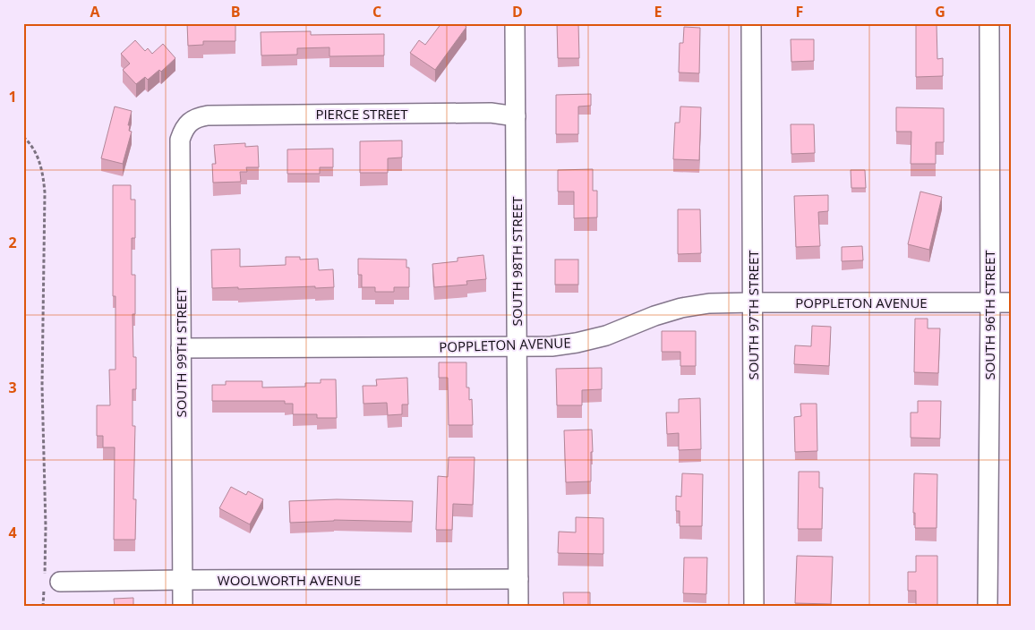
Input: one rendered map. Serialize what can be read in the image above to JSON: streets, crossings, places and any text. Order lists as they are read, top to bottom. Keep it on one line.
{"streets":{"street":["PIERCE STREET","SOUTH 98TH STREET","POPPLETON AVENUE","SOUTH 97TH STREET","SOUTH 96TH STREET","SOUTH 99TH STREET","WOOLWORTH AVENUE"]},"crossings":[["PIERCE STREET","SOUTH 98TH STREET"],["PIERCE STREET","SOUTH 99TH STREET"],["SOUTH 98TH STREET","POPPLETON AVENUE"],["SOUTH 98TH STREET","WOOLWORTH AVENUE"],["POPPLETON AVENUE","SOUTH 97TH STREET"],["POPPLETON AVENUE","SOUTH 96TH STREET"],["POPPLETON AVENUE","SOUTH 99TH STREET"],["SOUTH 99TH STREET","WOOLWORTH AVENUE"]],"grid":{"columns":["A","B","C","D","E","F","G"],"rows":["1","2","3","4"]}}
